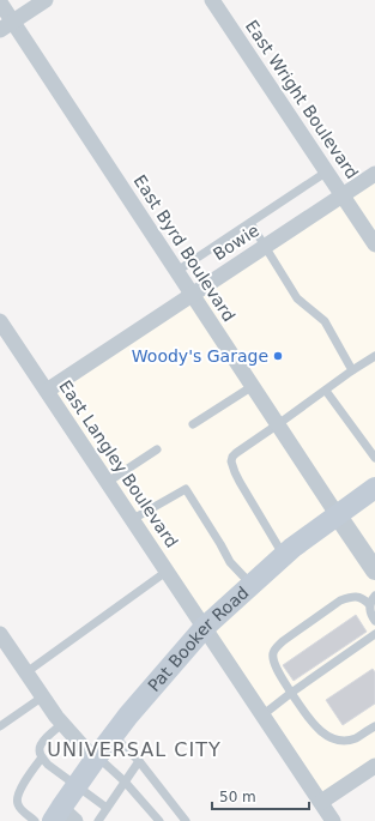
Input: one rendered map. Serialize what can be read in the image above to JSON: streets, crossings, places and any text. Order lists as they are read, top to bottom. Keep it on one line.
{"streets":{"main road":["Pat Booker Road"],"street":["East Wright Boulevard","Bowie","East Byrd Boulevard","East Langley Boulevard"]},"crossings":[["East Wright Boulevard","Bowie"],["Bowie","East Byrd Boulevard"],["Bowie","East Langley Boulevard"],["East Byrd Boulevard","Pat Booker Road"],["East Langley Boulevard","Pat Booker Road"]],"districts":["UNIVERSAL CITY"],"places":["Woody's Garage"],"scale_bar":"50 m"}
